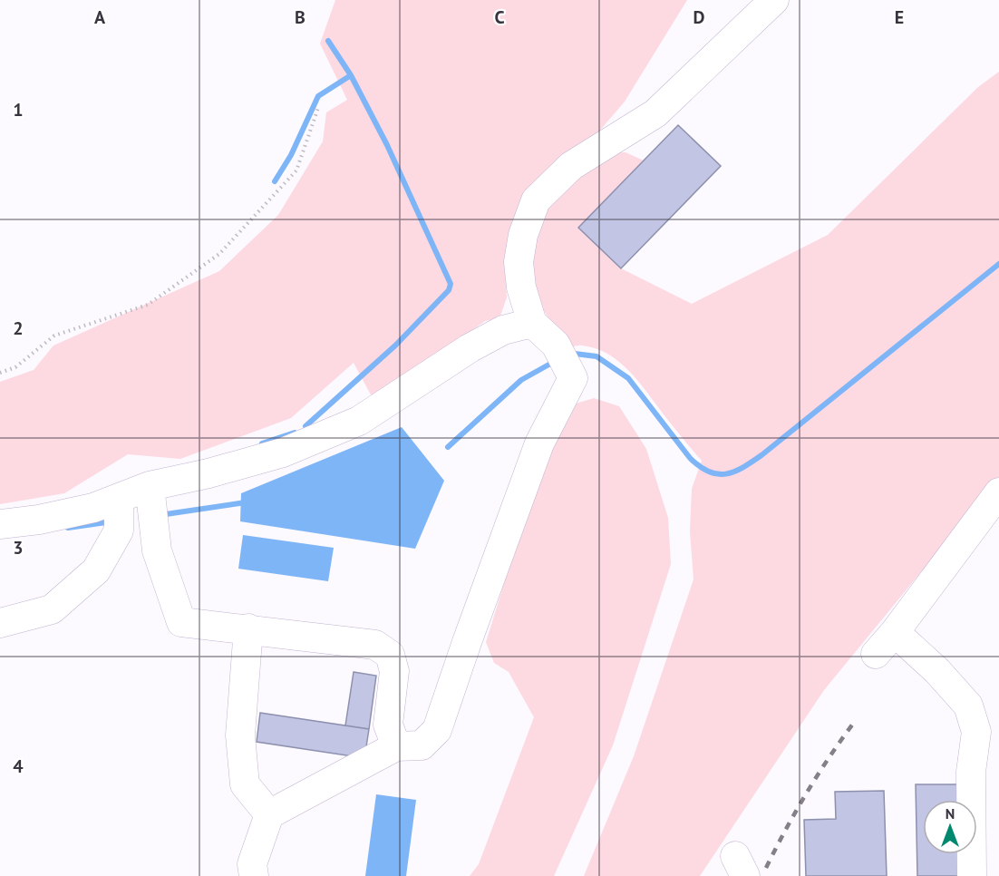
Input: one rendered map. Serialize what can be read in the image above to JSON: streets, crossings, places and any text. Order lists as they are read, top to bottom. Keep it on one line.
{"north":"top","grid":{"columns":["A","B","C","D","E"],"rows":["1","2","3","4"]}}
